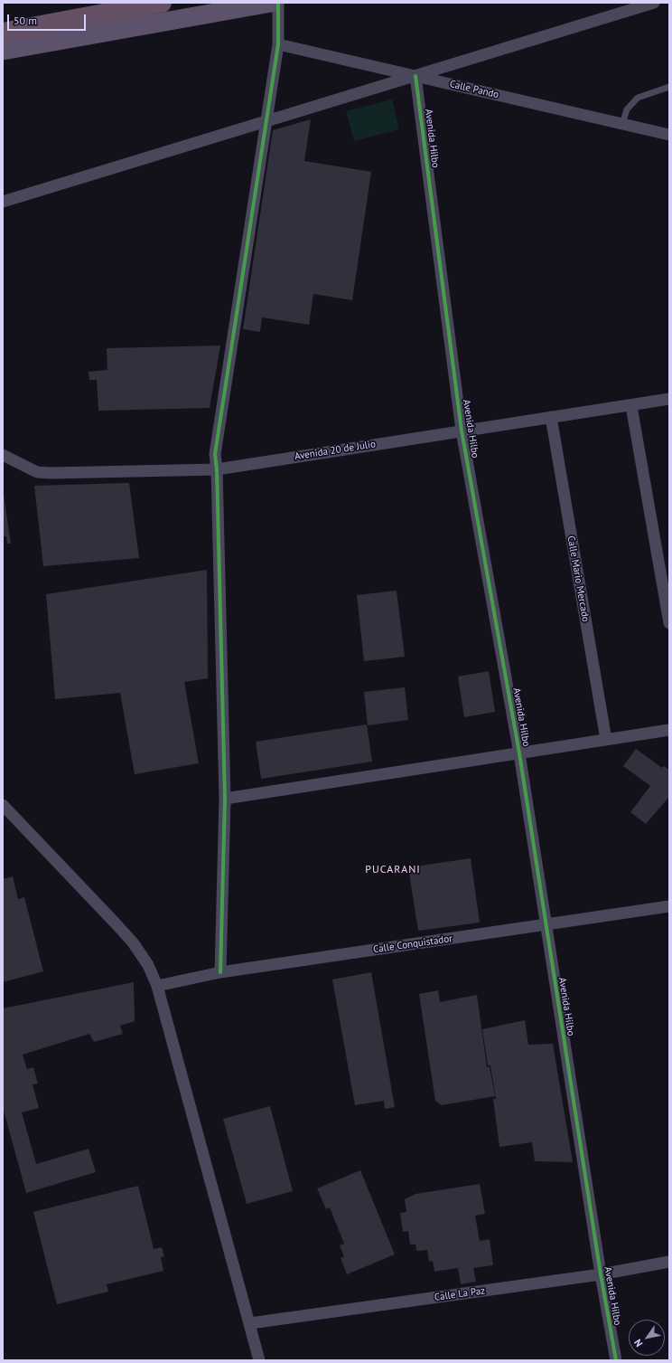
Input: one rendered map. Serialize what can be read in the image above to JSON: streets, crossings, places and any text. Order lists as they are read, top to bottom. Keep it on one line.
{"streets":{"street":["Calle Pando","Avenida Hilbo","Avenida 20 de Julio","Calle Mario Mercado","Calle Conquistador","Calle La Paz"]},"crossings":[["Calle Pando","Avenida Hilbo"],["Avenida Hilbo","Avenida 20 de Julio"],["Avenida Hilbo","Calle Conquistador"],["Avenida Hilbo","Calle La Paz"],["Avenida 20 de Julio","Calle Mario Mercado"]],"districts":["PUCARANI"],"scale_bar":"50 m","north":"bottom left"}
